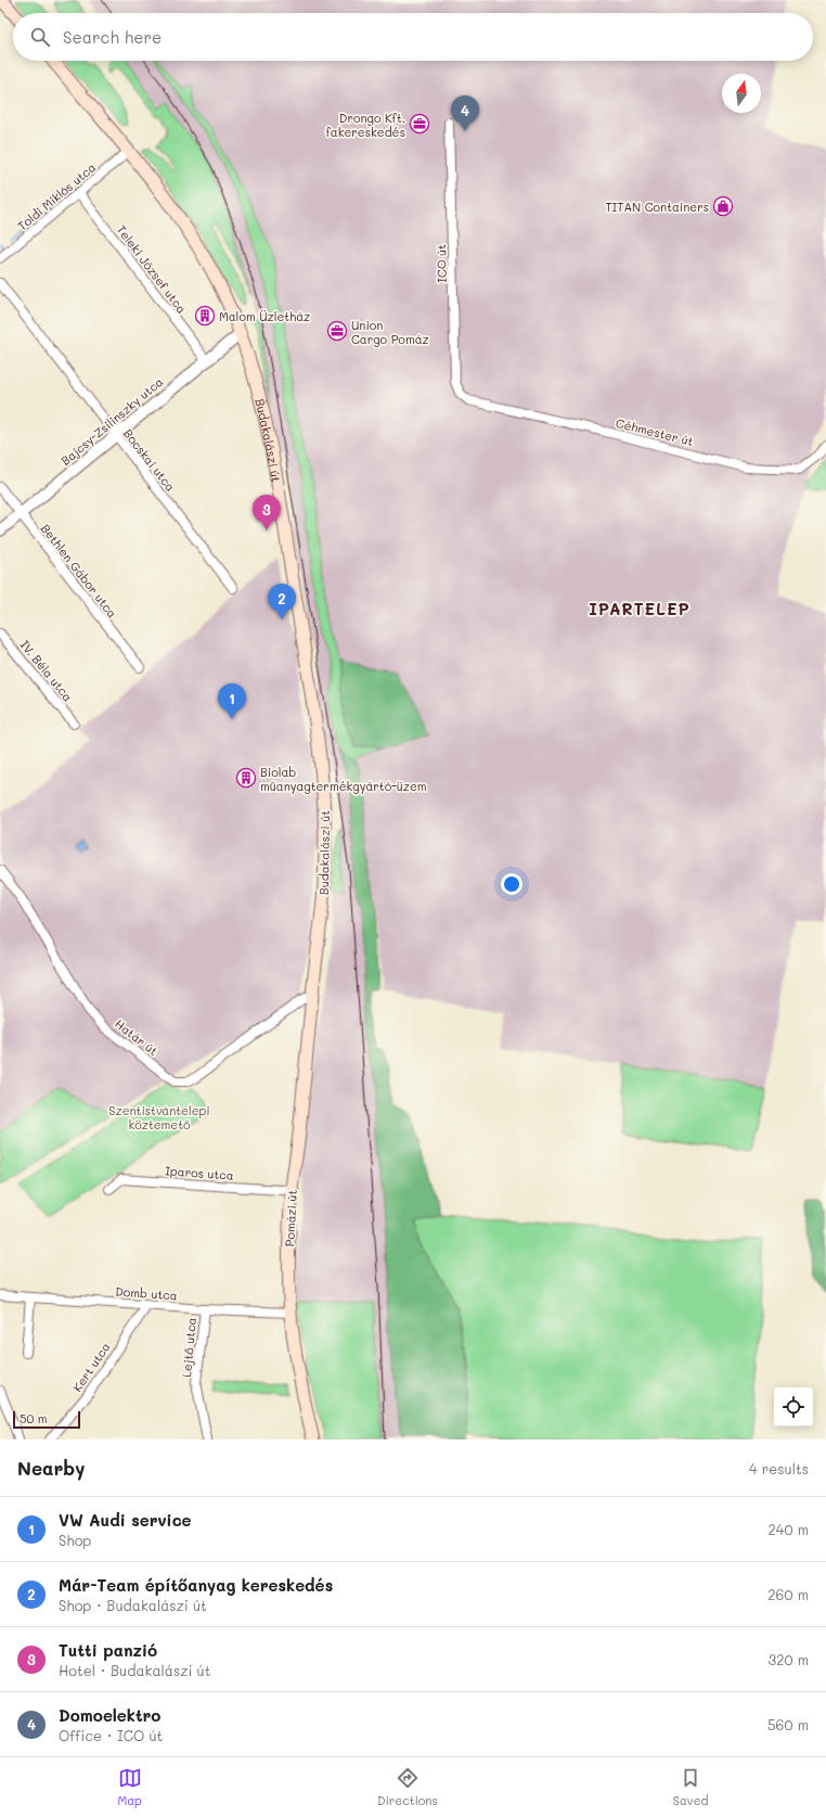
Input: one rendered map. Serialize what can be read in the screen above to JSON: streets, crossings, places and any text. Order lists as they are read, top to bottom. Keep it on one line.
{"streets":{"main road":["Budakalászi út","Pomázi út"],"street":["Toldi Miklós utca","ICO út","Teleki József utca","Bajcsy-Zsilinszky utca","Céhmester út","Bocskai utca","Bethlen Gábor utca","IV. Béla utca","Határ út","Iparos utca","Domb utca","Lejtő utca","Kert utca"]},"crossings":[["Toldi Miklós utca","Teleki József utca"],["Toldi Miklós utca","Budakalászi út"],["ICO út","Céhmester út"],["Teleki József utca","Bajcsy-Zsilinszky utca"],["Bajcsy-Zsilinszky utca","Budakalászi út"],["Bajcsy-Zsilinszky utca","Bocskai utca"],["Bajcsy-Zsilinszky utca","Bethlen Gábor utca"],["Budakalászi út","Határ út"],["Budakalászi út","Pomázi út"],["Határ út","Pomázi út"],["Iparos utca","Pomázi út"],["Pomázi út","Domb utca"],["Domb utca","Lejtő utca"],["Domb utca","Kert utca"]],"districts":["IPARTELEP"],"parks":["Szentistvántelepi köztemető"],"places":{"office":["Drongo Kft. fakereskedés","Union Cargo Pomáz"],"shop":["TITAN Containers"],"building":["Malom Üzletház","Biolab műanyagtermékgyártó-üzem"]},"scale_bar":"50 m","north":"top","page":{"search":"Search here","pins":["4","3","2","1"],"scale":"50 m","heading":["Nearby","4 results"],"list":[{"mark":"1","name":"VW Audi service","note":"Shop","value":"240 m"},{"mark":"2","name":"Már-Team építőanyag kereskedés","note":"Shop · Budakalászi út","value":"260 m"},{"mark":"3","name":"Tutti panzió","note":"Hotel · Budakalászi út","value":"320 m"},{"mark":"4","name":"Domoelektro","note":"Office · ICO út","value":"560 m"}],"nav":["Map","Directions","Saved"]}}
